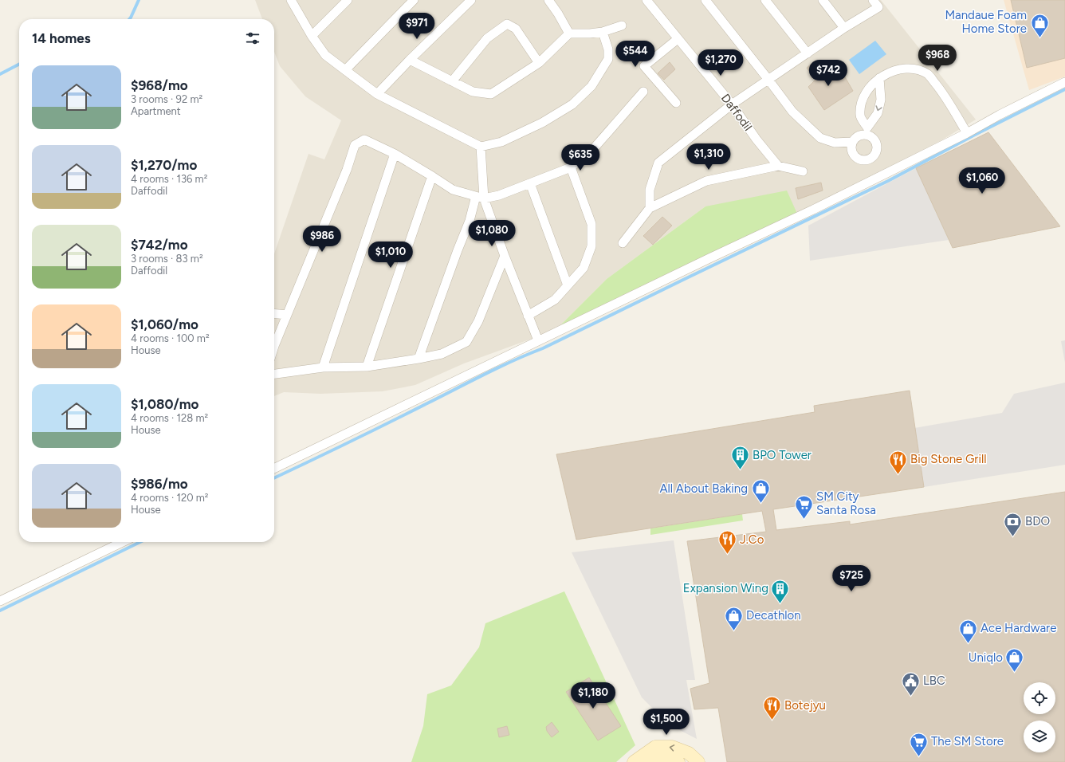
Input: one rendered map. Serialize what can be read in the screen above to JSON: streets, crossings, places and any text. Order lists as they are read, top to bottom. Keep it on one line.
{"streets":{"street":["Daffodil"]},"places":{"shop":["Mandaue Foam Home Store","All About Baking","Decathlon","Ace Hardware","Uniqlo"],"building":["BPO Tower","Expansion Wing"],"restaurant":["Big Stone Grill","J.Co","Botejyu"],"supermarket":["SM City Santa Rosa","The SM Store"],"bank":["BDO"],"public building":["LBC"]},"page":{"price":["$971","$544","$968","$1,270","$742","$1,310","$635","$1,060","$1,080","$986","$1,010","$725","$1,180","$1,500"],"heading":"14 homes","list":[{"name":"$968/mo","note":"3 rooms · 92 m² · Apartment"},{"name":"$1,270/mo","note":"4 rooms · 136 m² · Daffodil"},{"name":"$742/mo","note":"3 rooms · 83 m² · Daffodil"},{"name":"$1,060/mo","note":"4 rooms · 100 m² · House"},{"name":"$1,080/mo","note":"4 rooms · 128 m² · House"},{"name":"$986/mo","note":"4 rooms · 120 m² · House"}]}}
